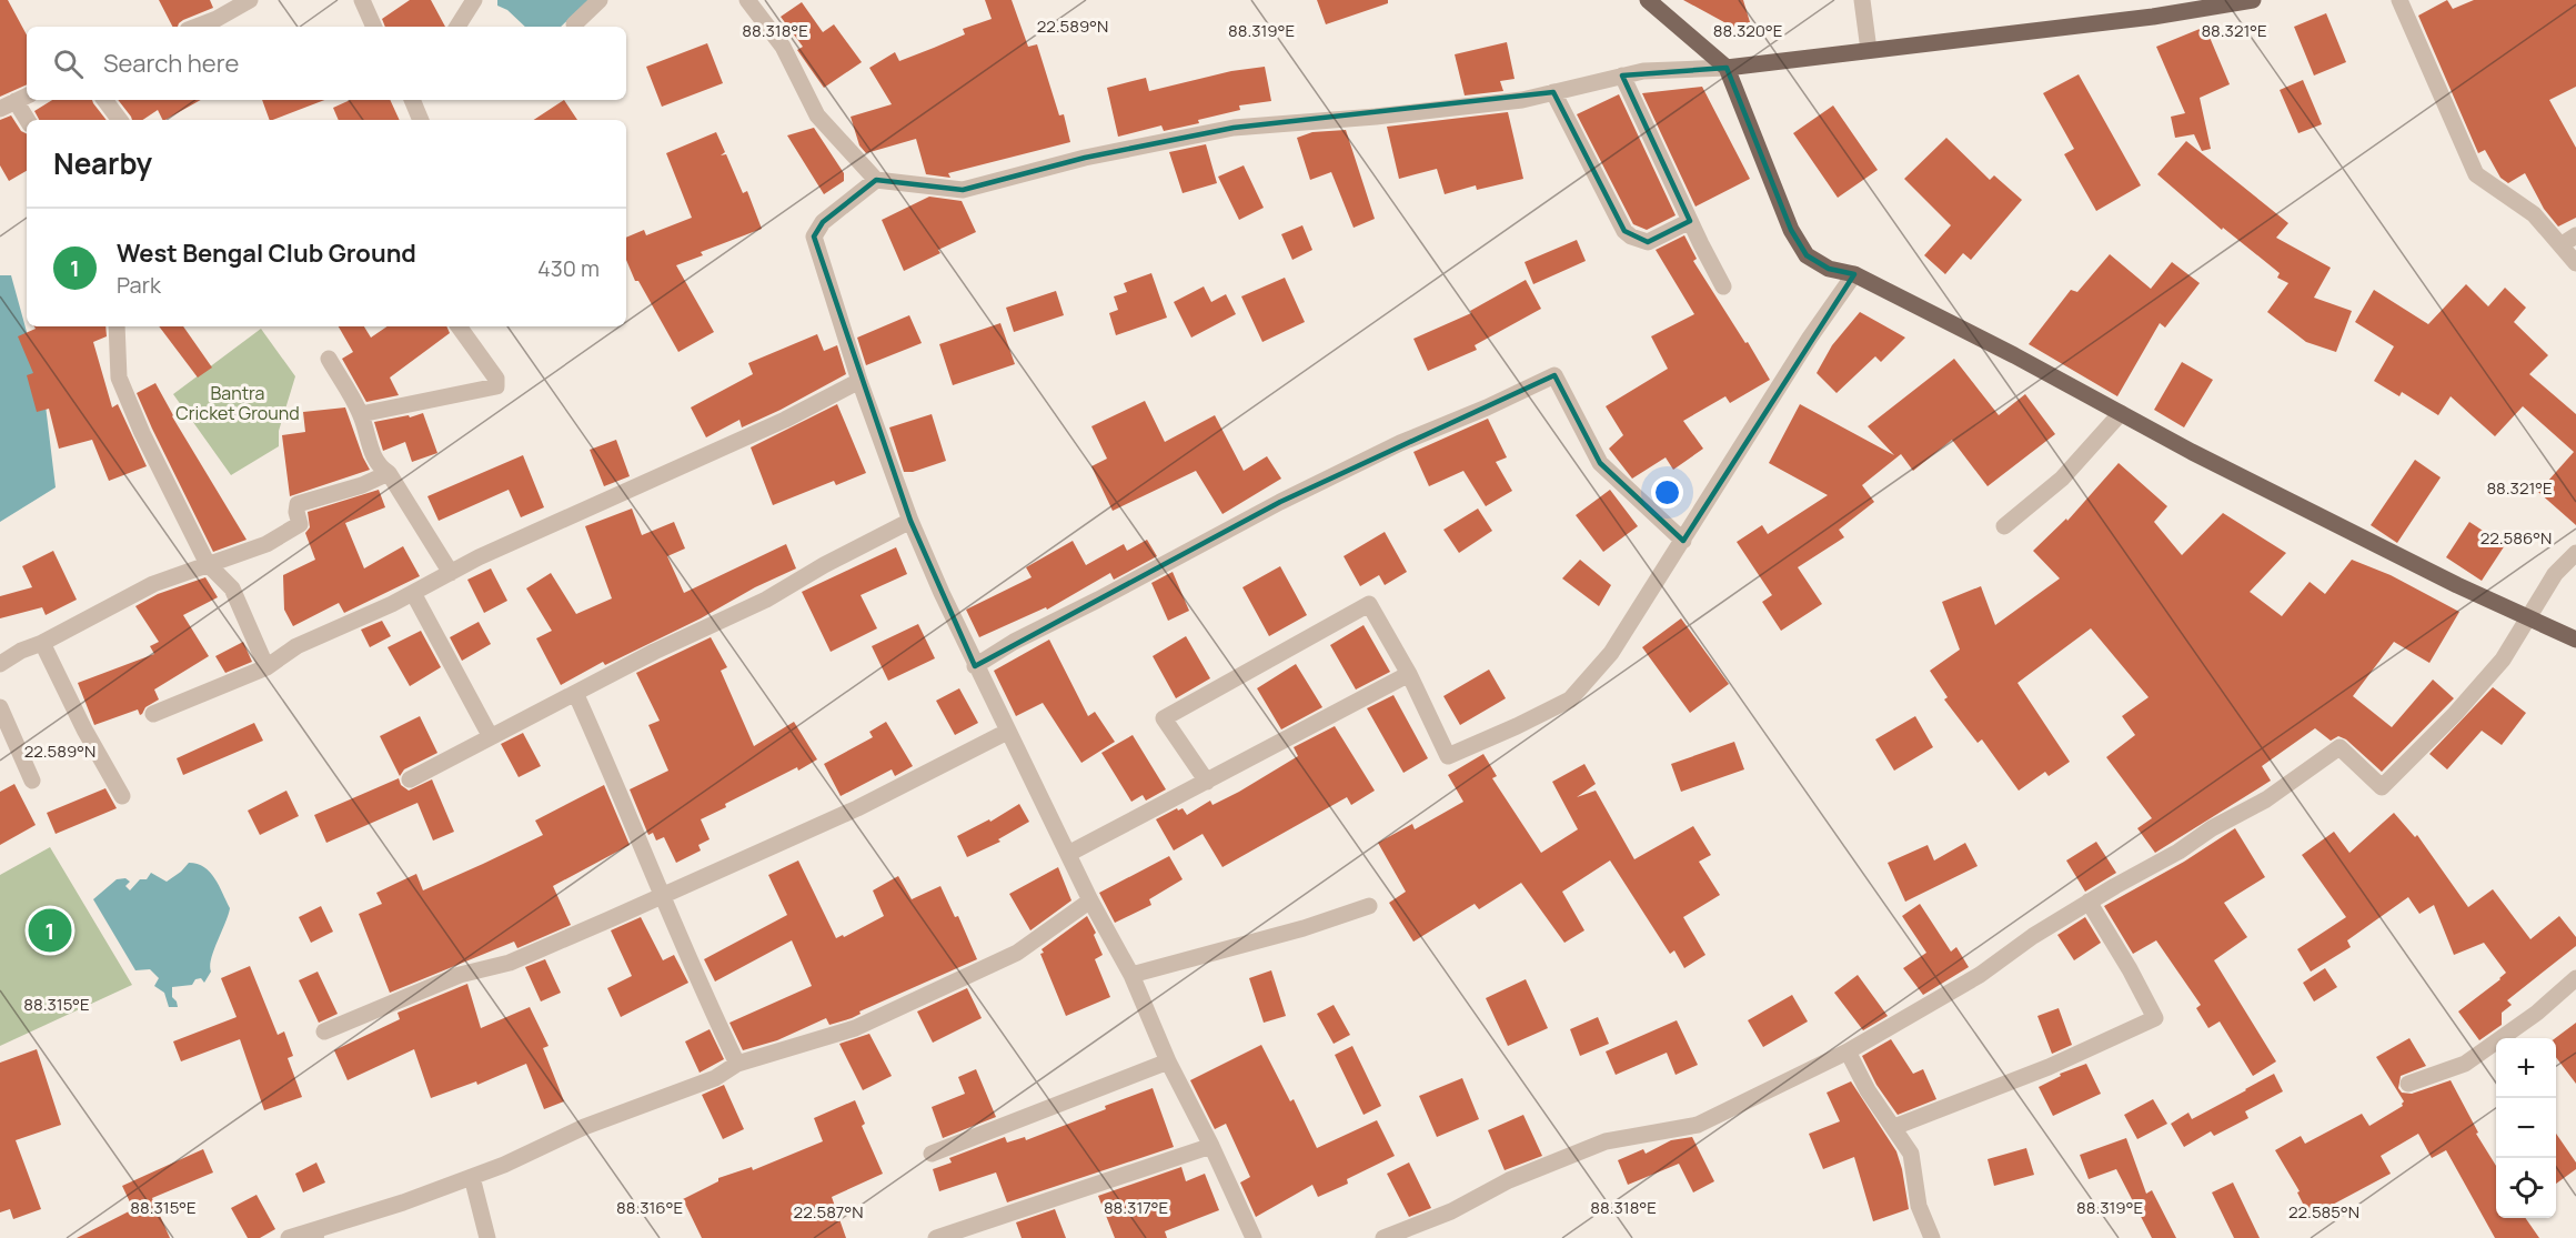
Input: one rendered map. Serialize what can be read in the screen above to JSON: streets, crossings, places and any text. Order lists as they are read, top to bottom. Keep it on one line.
{"parks":["Bantra Cricket Ground"],"page":{"search":"Search here","heading":"Nearby","list":[{"mark":"1","name":"West Bengal Club Ground","note":"Park","value":"430 m"}],"pins":"1","map_buttons":["+","−"]},"coordinates":["22.589°N","88.318°E","88.319°E","88.320°E","88.321°E","22.586°N","88.315°E","88.316°E","88.317°E","22.587°N","22.585°N"]}
